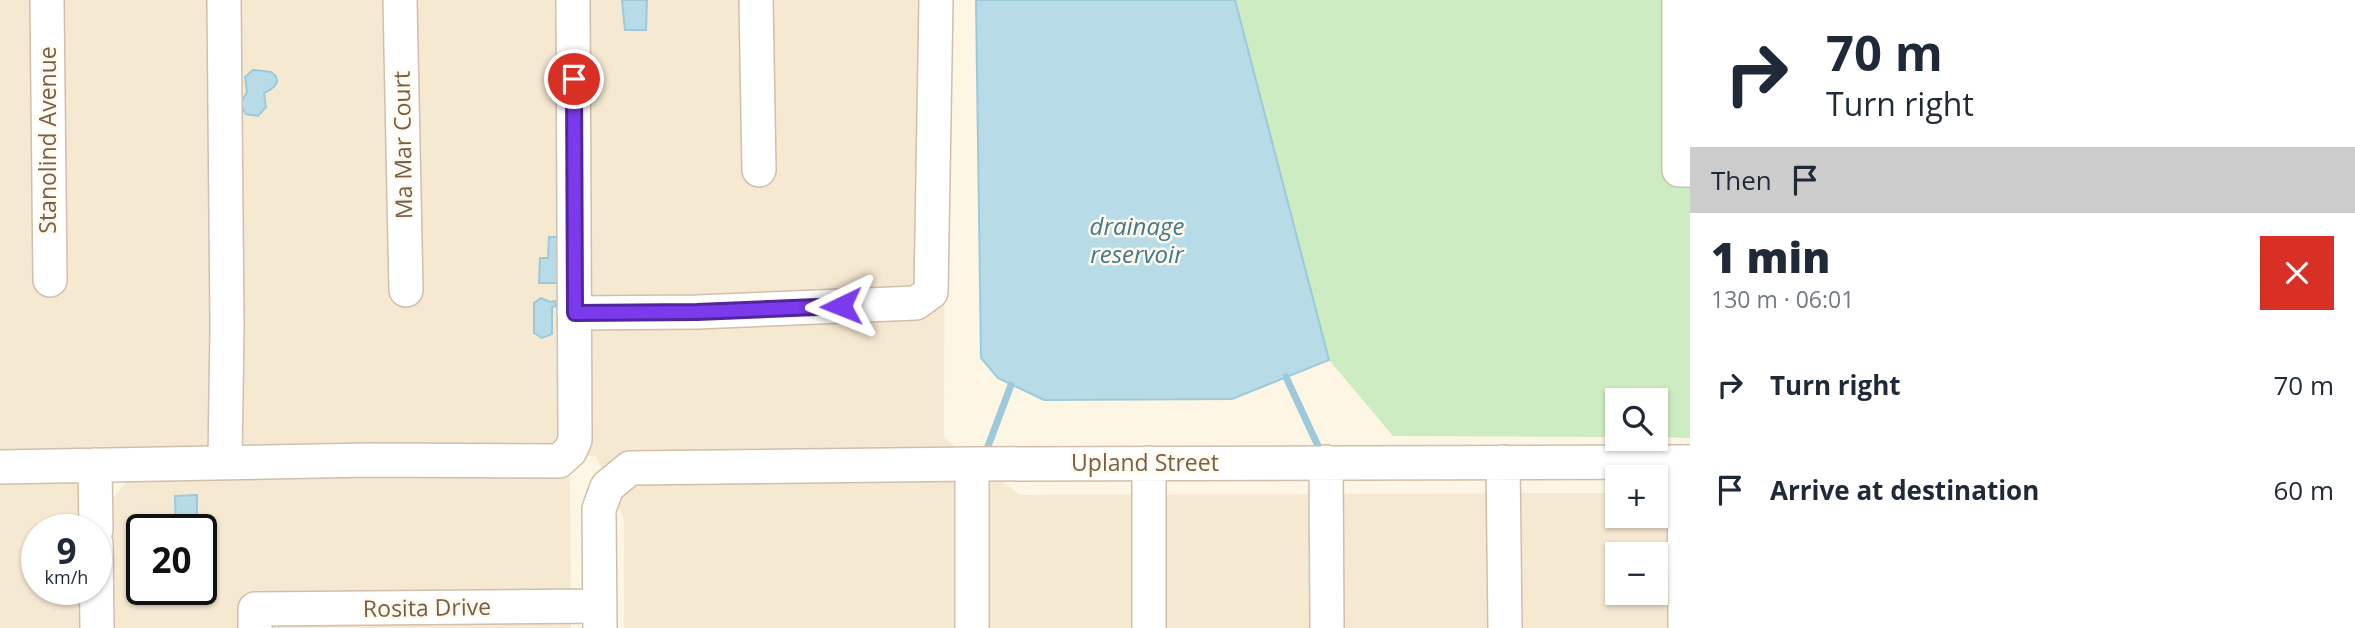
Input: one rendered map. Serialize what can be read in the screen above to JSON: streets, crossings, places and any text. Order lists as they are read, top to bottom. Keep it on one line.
{"streets":{"street":["Stanolind Avenue","Ma Mar Court","Upland Street","Rosita Drive"]},"crossings":[["Upland Street","Rosita Drive"]],"water":["drainage reservoir"],"page":{"turn":["70 m","Turn right"],"then":"Then","heading":["1 min","130 m · 06:01"],"list":[{"name":"Turn right","value":"70 m"},{"name":"Arrive at destination","value":"60 m"}],"map_buttons":["+","−"],"speed":"9 km/h","limit":"20"}}
